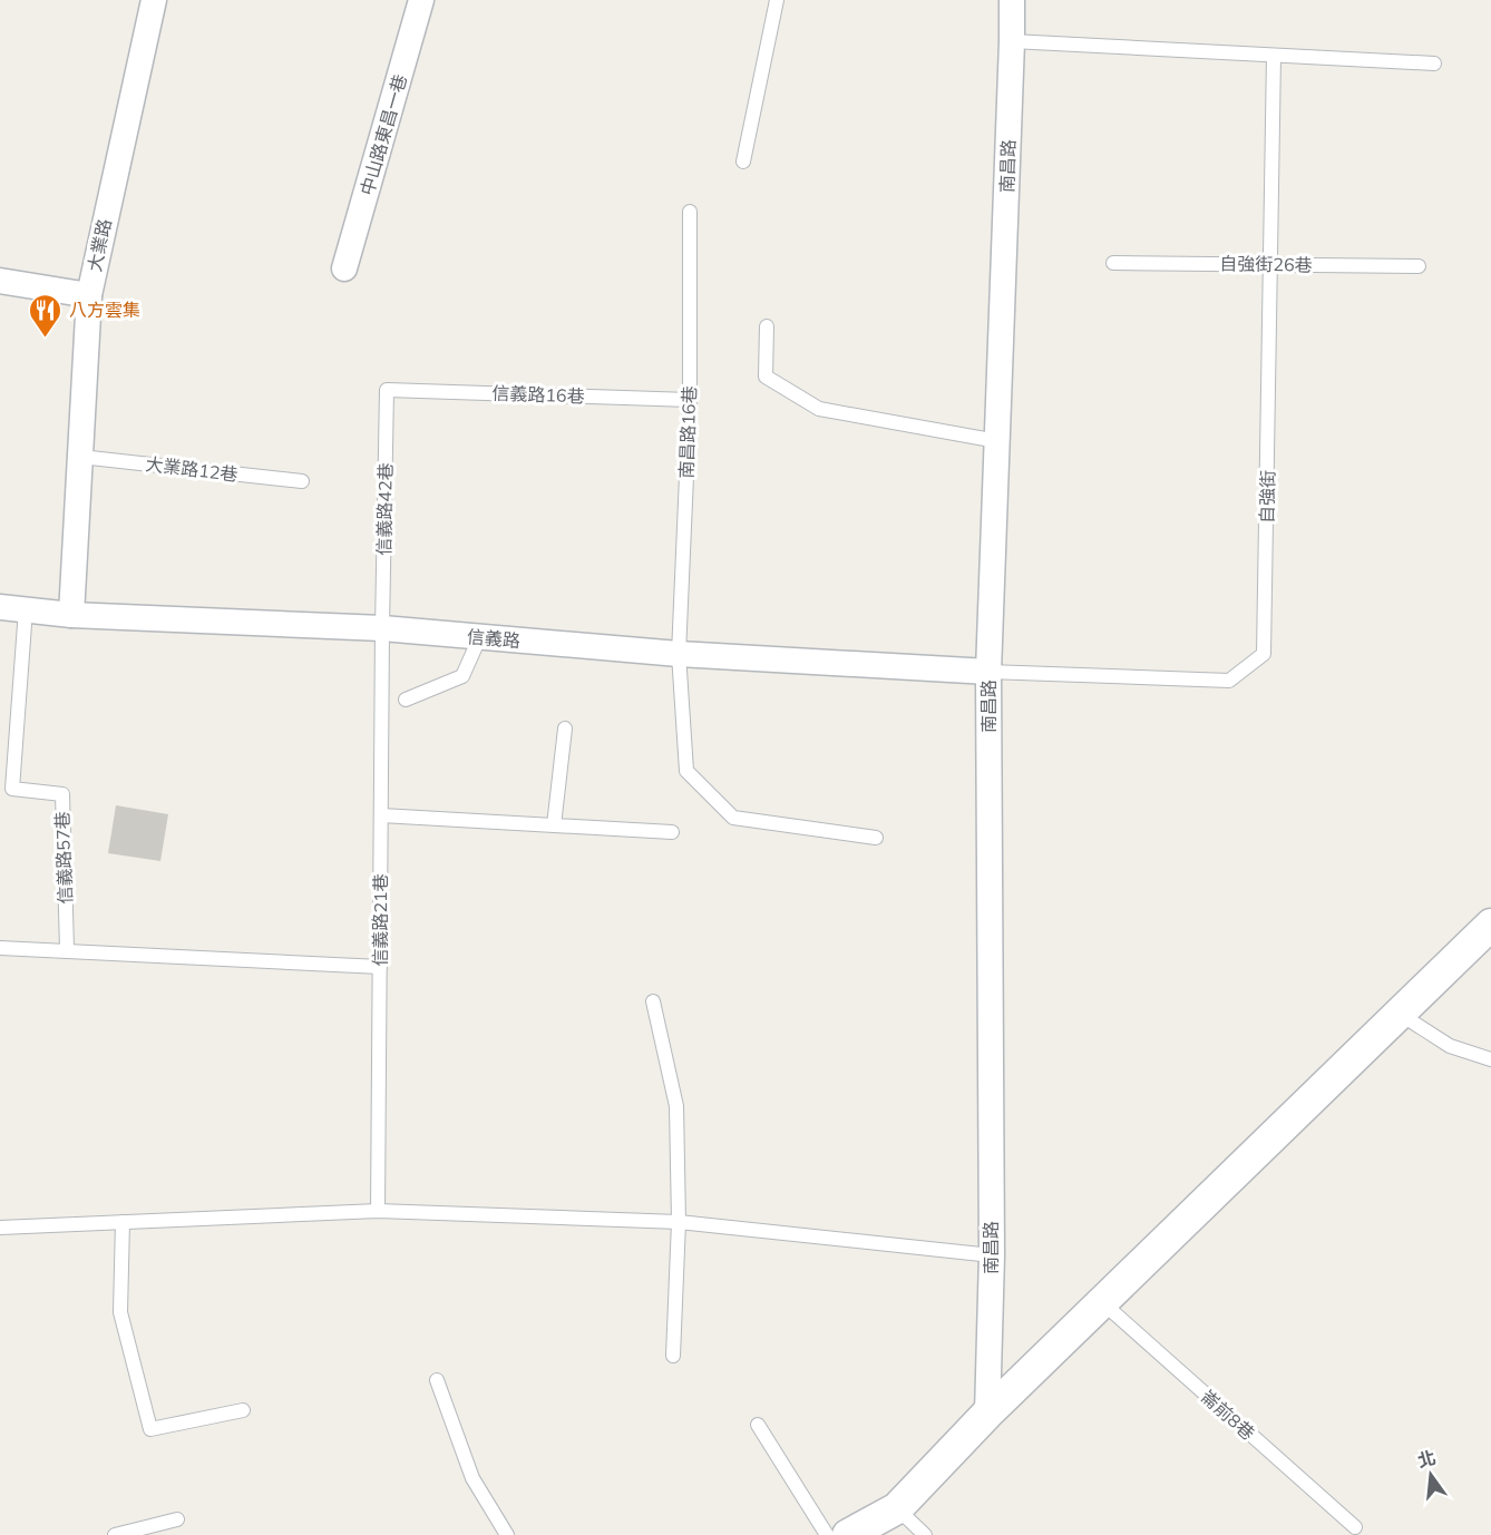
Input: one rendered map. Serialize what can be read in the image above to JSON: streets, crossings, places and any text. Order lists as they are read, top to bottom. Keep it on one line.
{"streets":{"street":["中山路東昌一巷","南昌路","大業路","信義路"],"lane":["自強街26巷","信義路16巷","南昌路16巷","大業路12巷","自強街","信義路42巷","信義路57巷","信義路21巷","崙前8巷"]},"crossings":[["南昌路","自強街"],["南昌路","信義路"],["大業路","大業路12巷"],["大業路","信義路"],["自強街26巷","自強街"],["信義路16巷","南昌路16巷"],["信義路16巷","信義路42巷"],["南昌路16巷","信義路"],["自強街","信義路"],["信義路42巷","信義路"],["信義路42巷","信義路21巷"],["信義路","信義路57巷"],["信義路","信義路21巷"]],"places":{"restaurant":["八方雲集"]},"north":"top"}
